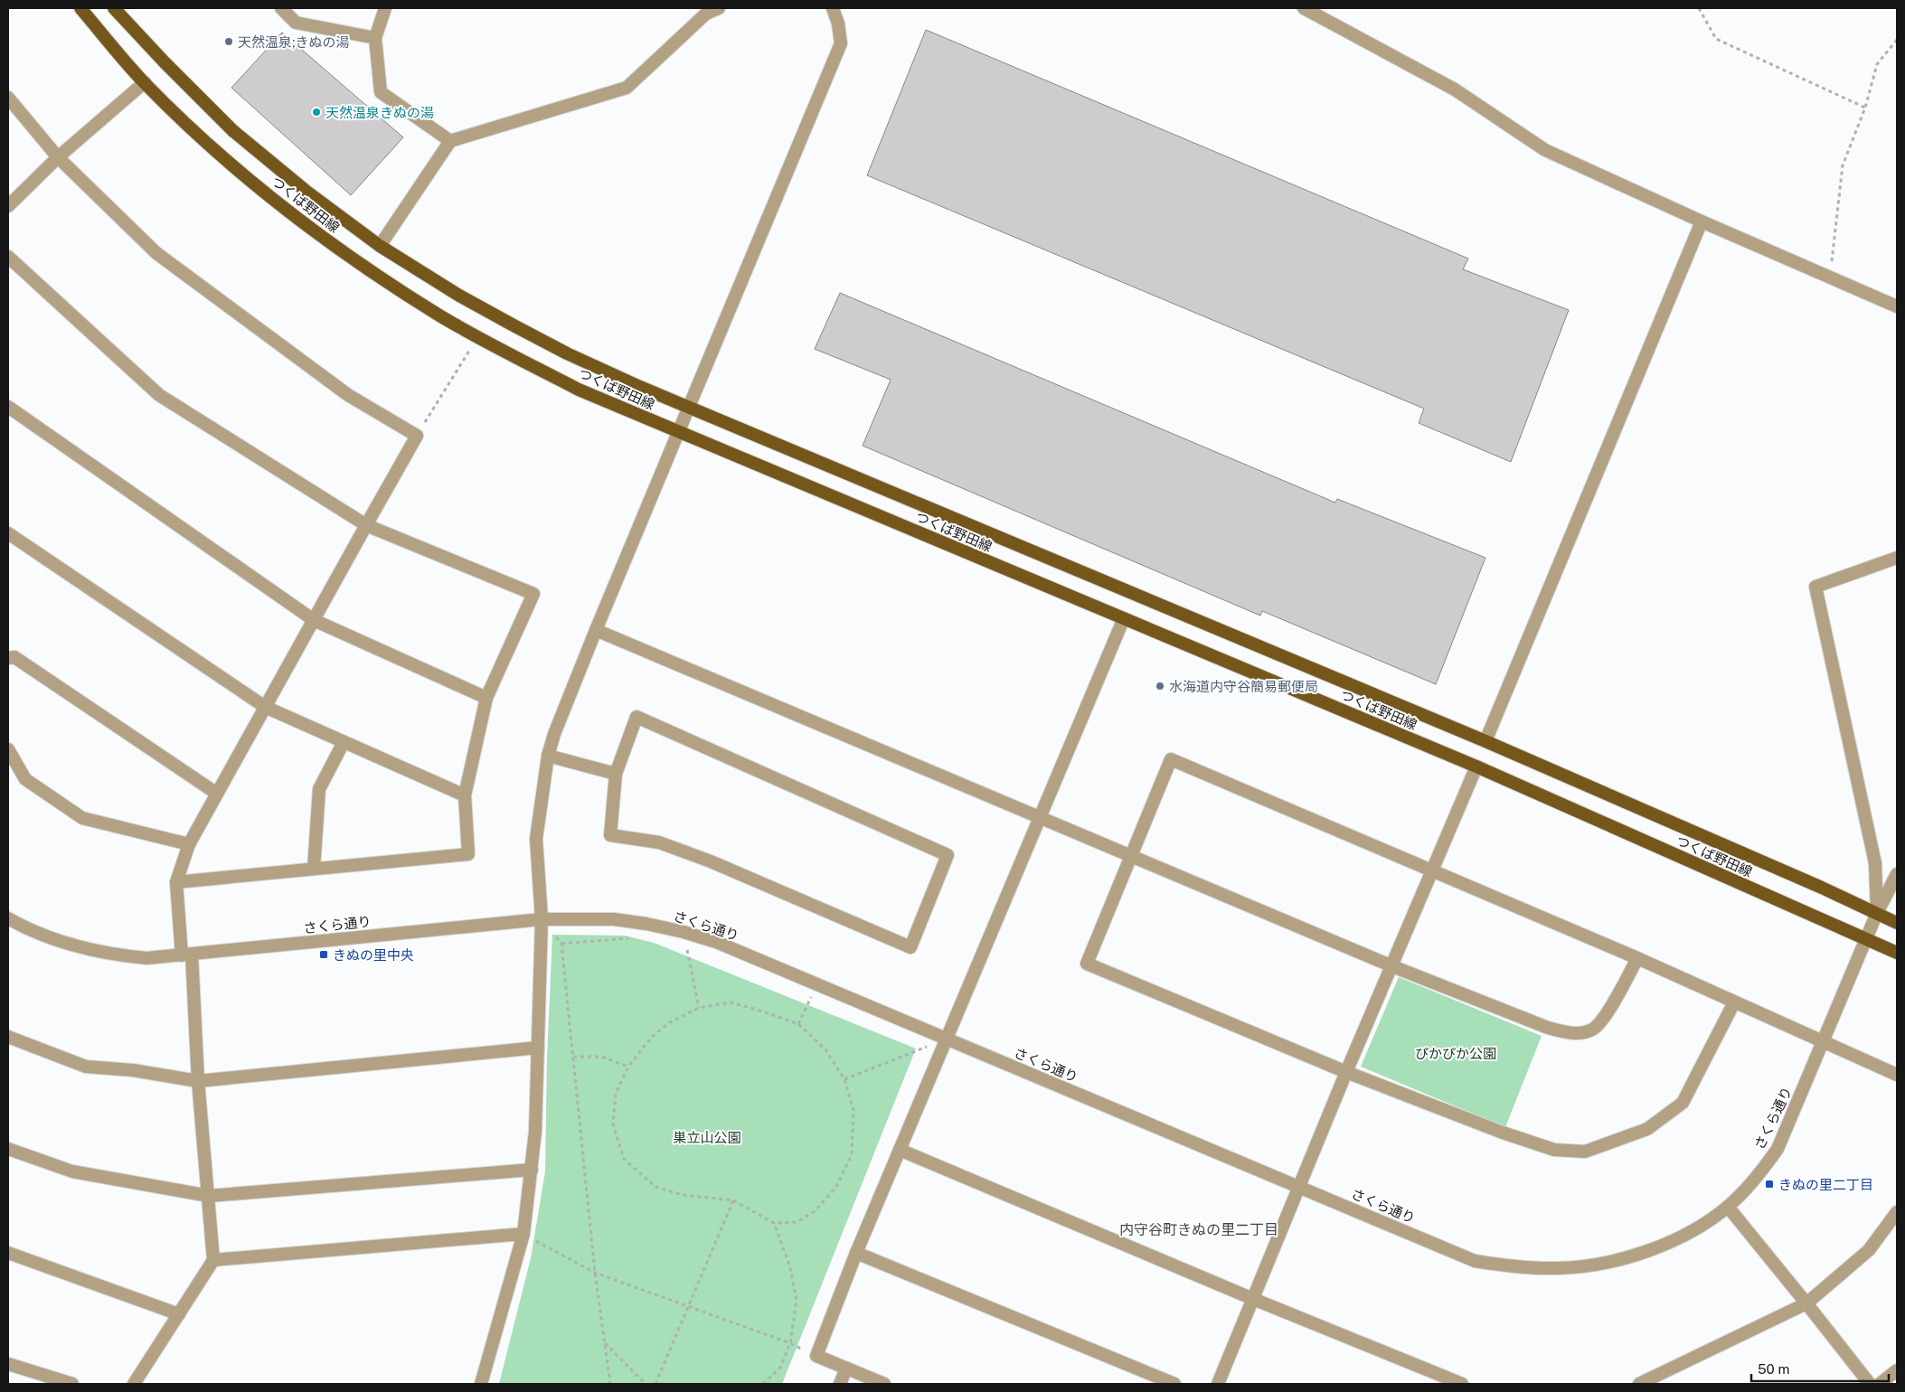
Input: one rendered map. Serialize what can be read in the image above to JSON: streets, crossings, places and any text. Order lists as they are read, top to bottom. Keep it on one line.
{"streets":{"main road":["つくば野田線"],"street":["さくら通り"]},"crossings":[["つくば野田線","さくら通り"]],"districts":["内守谷町きぬの里二丁目"],"parks":["ぴかぴか公園","巣立山公園"],"places":{"other":["天然温泉;きぬの湯","天然温泉きぬの湯","水海道内守谷簡易郵便局"],"transit":["きぬの里中央","きぬの里二丁目"]},"scale_bar":"50 m"}
